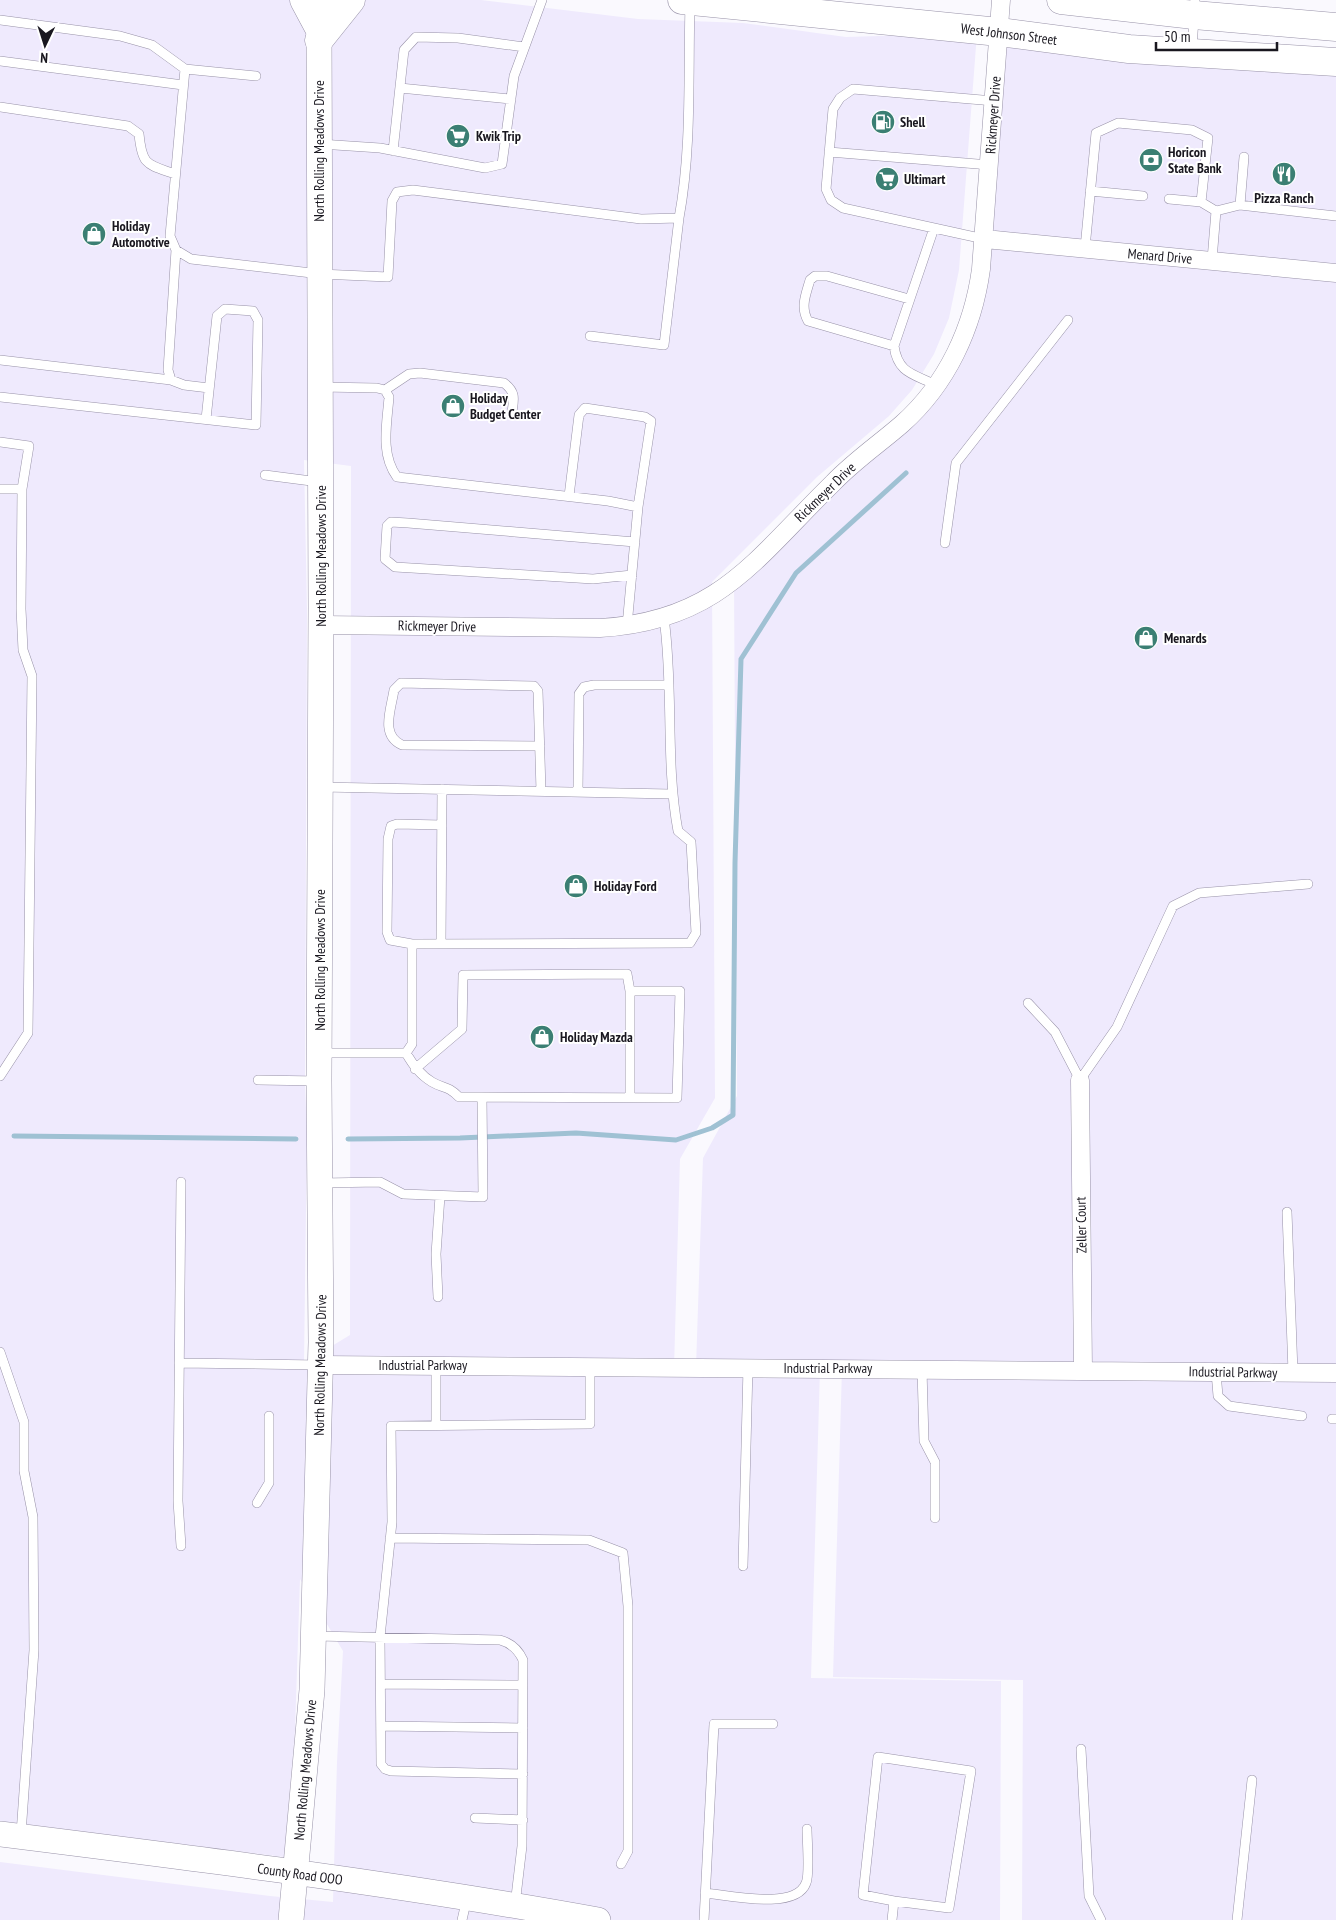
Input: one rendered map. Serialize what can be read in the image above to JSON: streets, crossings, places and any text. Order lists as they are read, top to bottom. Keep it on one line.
{"streets":{"main road":["West Johnson Street","North Rolling Meadows Drive","County Road OOO"],"street":["Rickmeyer Drive","Menard Drive","Zeller Court","Industrial Parkway"]},"crossings":[["West Johnson Street","Rickmeyer Drive"],["Rickmeyer Drive","North Rolling Meadows Drive"],["Rickmeyer Drive","Menard Drive"],["North Rolling Meadows Drive","Industrial Parkway"],["North Rolling Meadows Drive","County Road OOO"],["Zeller Court","Industrial Parkway"]],"places":{"fuel station":["Shell"],"supermarket":["Kwik Trip","Ultimart"],"bank":["Horicon State Bank"],"restaurant":["Pizza Ranch"],"shop":["Holiday Automotive","Holiday Budget Center","Menards","Holiday Ford","Holiday Mazda"]},"scale_bar":"50 m","north":"bottom"}
